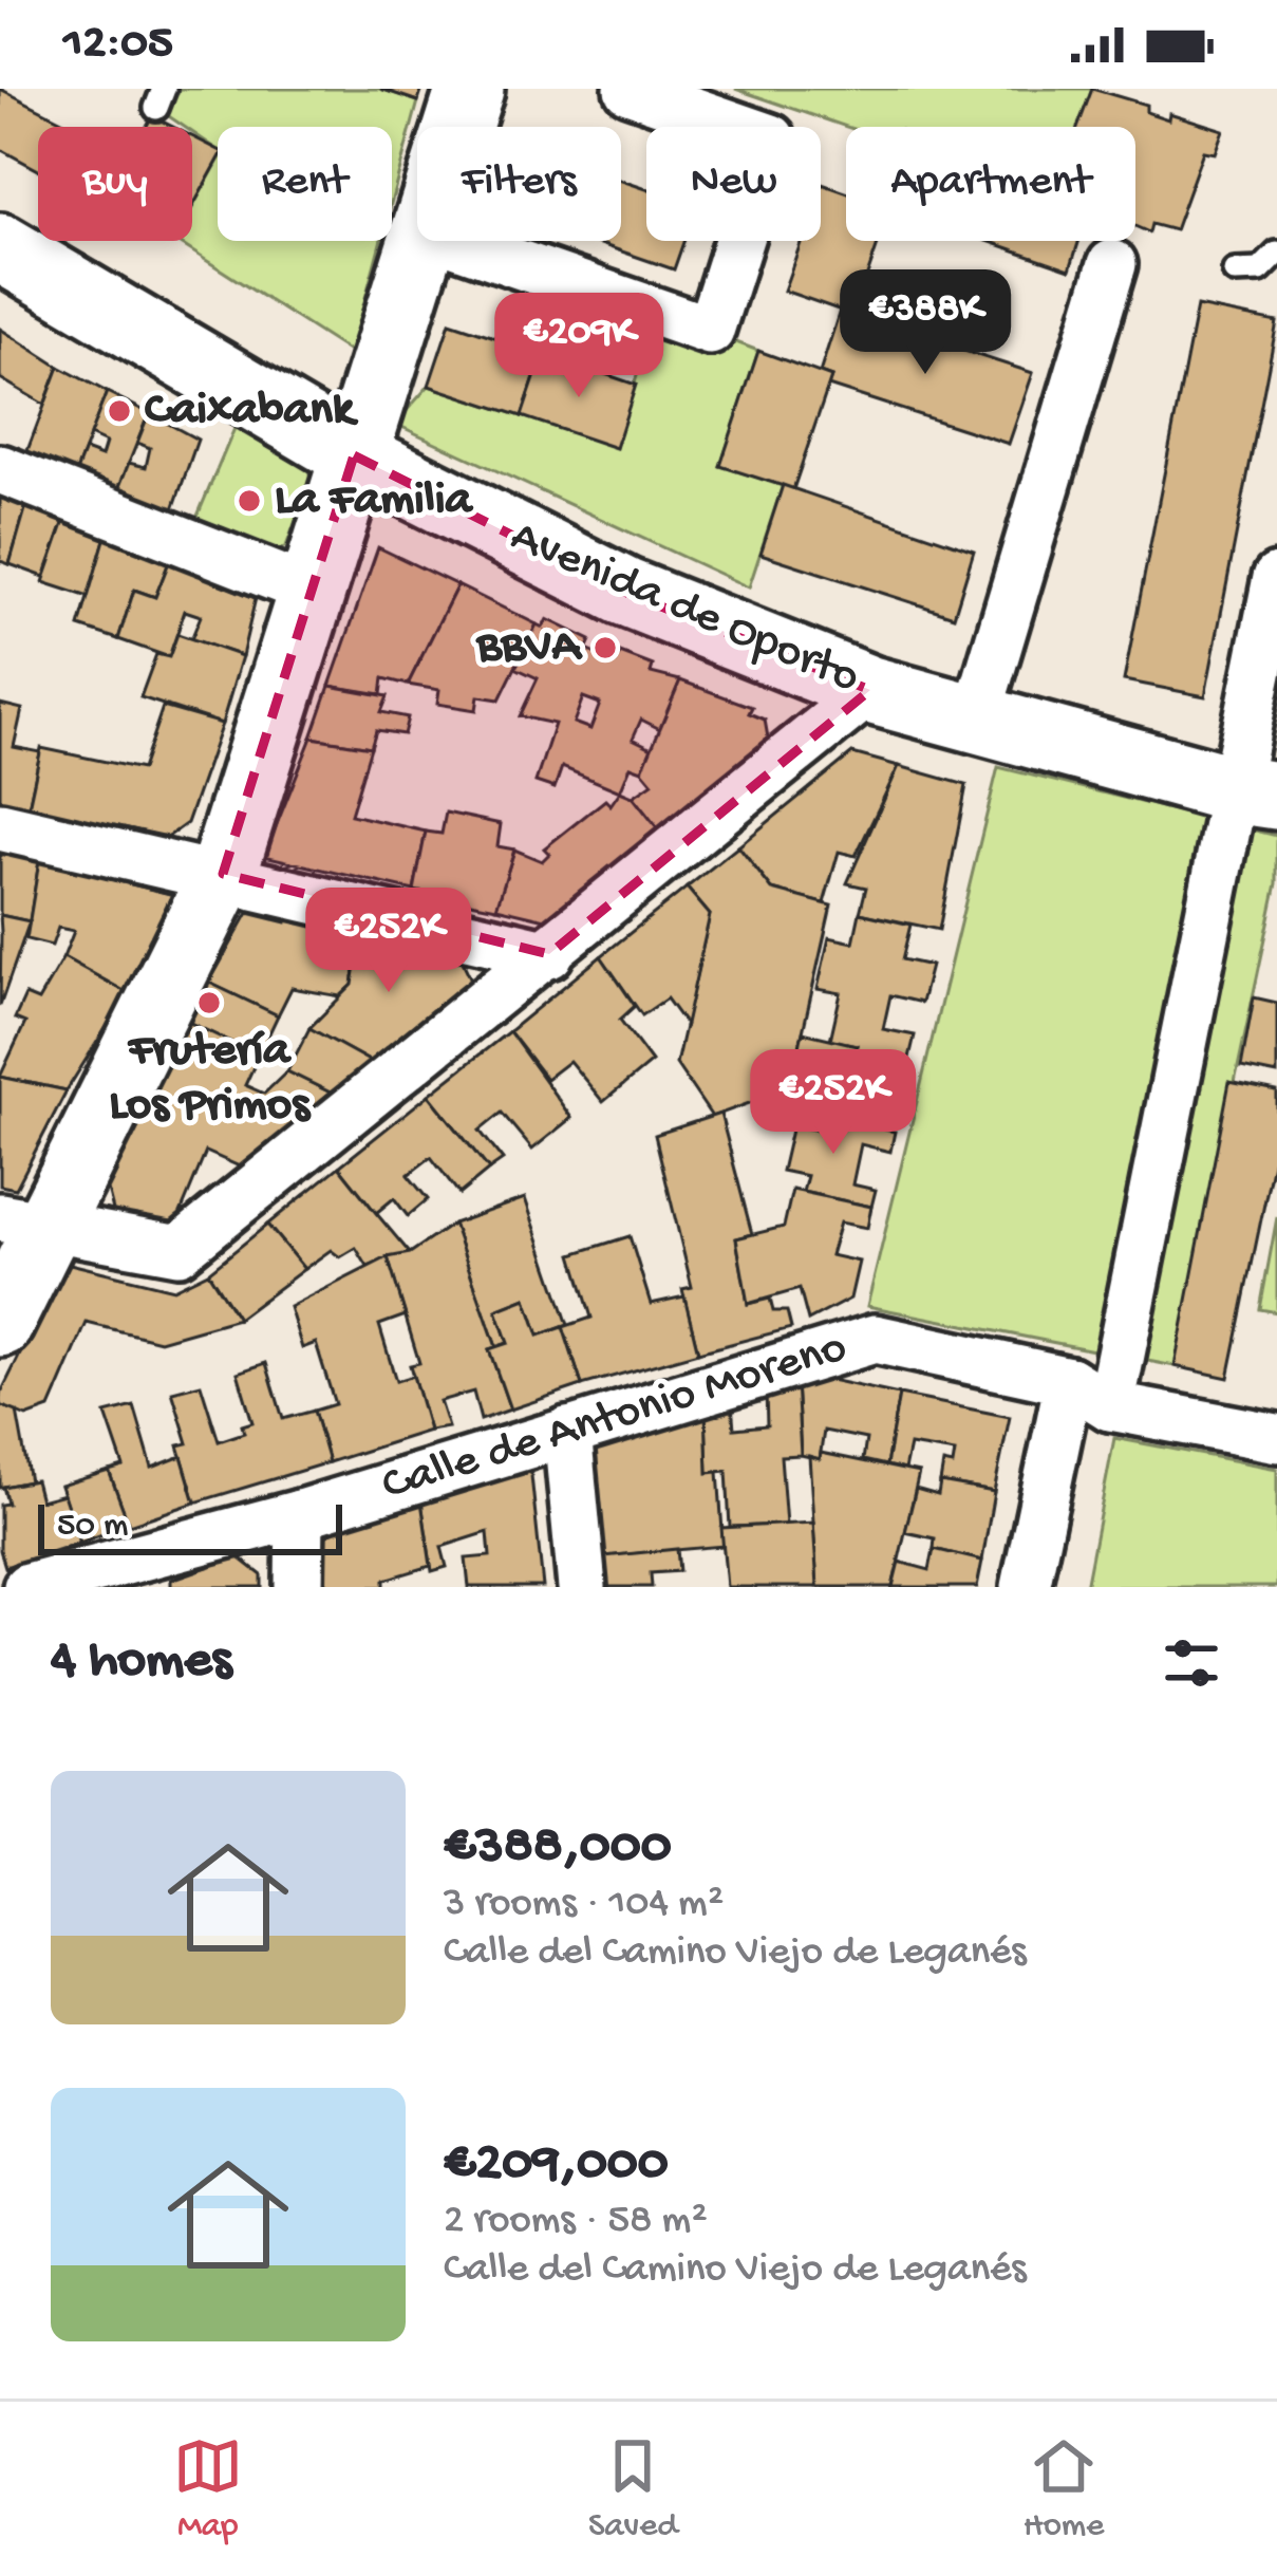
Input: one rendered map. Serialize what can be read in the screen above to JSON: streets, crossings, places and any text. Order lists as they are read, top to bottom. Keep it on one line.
{"streets":{"main road":["Avenida de Oporto"],"street":["Calle de Antonio Moreno"]},"places":["Caixabank","La Familia","BBVA","Frutería Los Primos"],"scale_bar":"50 m","page":{"status":"12:05","chip":["Buy","Rent","Filters","New","Apartment"],"price":["€388K","€209K","€252K","€252K"],"scale":"50 m","heading":"4 homes","list":[{"name":"€388,000","note":"3 rooms · 104 m² · Calle del Camino Viejo de Leganés"},{"name":"€209,000","note":"2 rooms · 58 m² · Calle del Camino Viejo de Leganés"}],"tabs":["Map","Saved","Home"]}}
